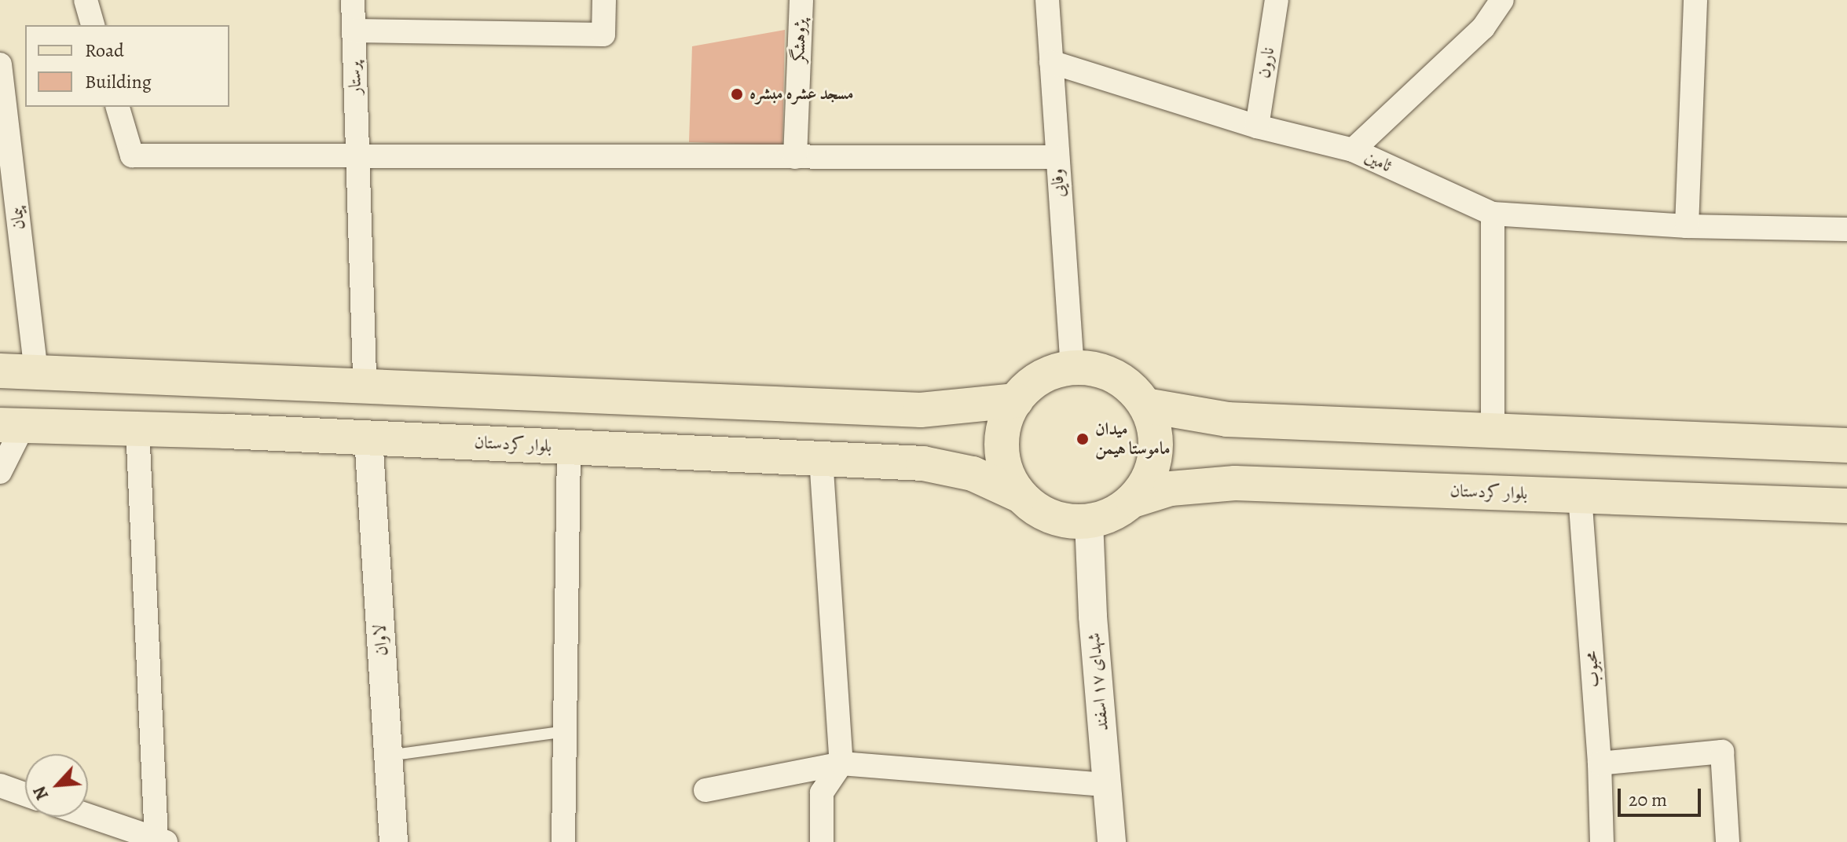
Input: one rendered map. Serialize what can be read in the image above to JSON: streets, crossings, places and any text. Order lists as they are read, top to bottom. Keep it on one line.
{"streets":{"main road":["بلوار کردستان"],"street":["پژوهشگر","نارون","پرستار","ئامین","وفایی","پیمان","لاوان","محبوب","شهدای ۱۷ اسفند"]},"crossings":[["نارون","ئامین"],["ئامین","وفایی"],["وفایی","بلوار کردستان"],["وفایی","شهدای ۱۷ اسفند"],["بلوار کردستان","لاوان"],["بلوار کردستان","محبوب"],["بلوار کردستان","شهدای ۱۷ اسفند"]],"places":["مسجد عشره مبشره","میدان ماموستا هیمن"],"legend":["Road","Building"],"scale_bar":"20 m","north":"bottom left"}
